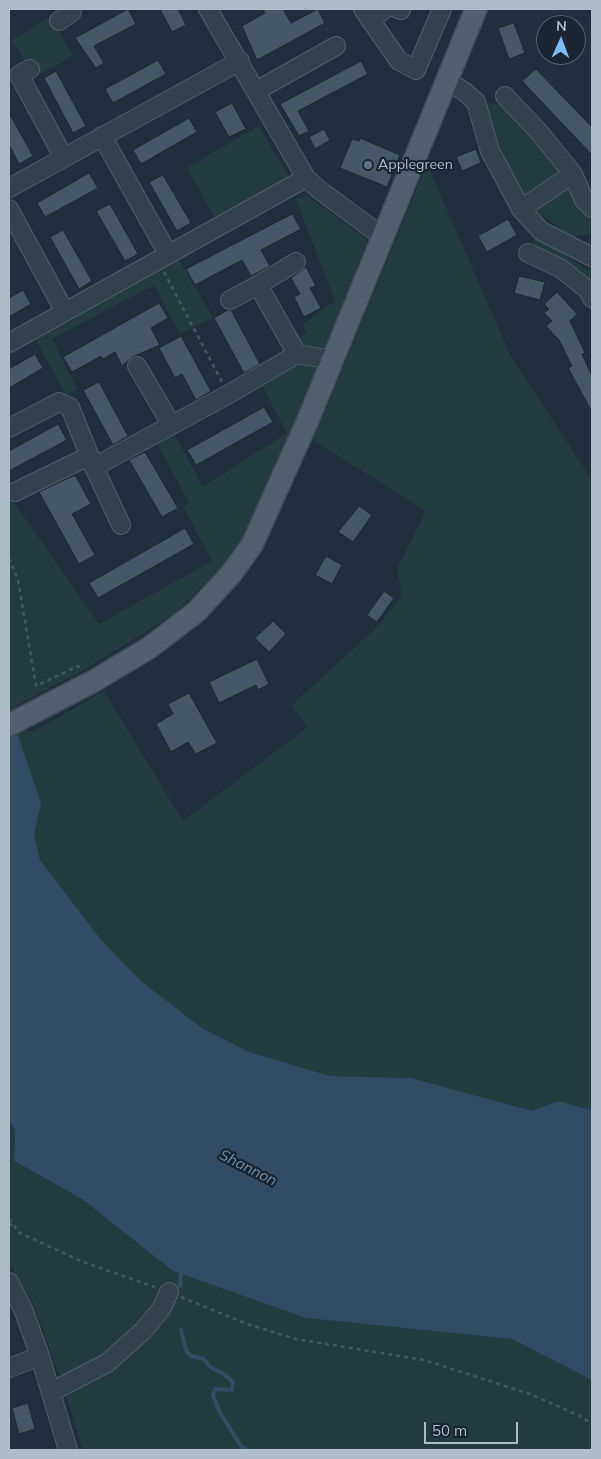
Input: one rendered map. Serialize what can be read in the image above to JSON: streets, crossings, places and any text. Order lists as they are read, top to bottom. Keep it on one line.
{"water":["Shannon"],"places":["Applegreen"],"scale_bar":"50 m","north":"top"}
